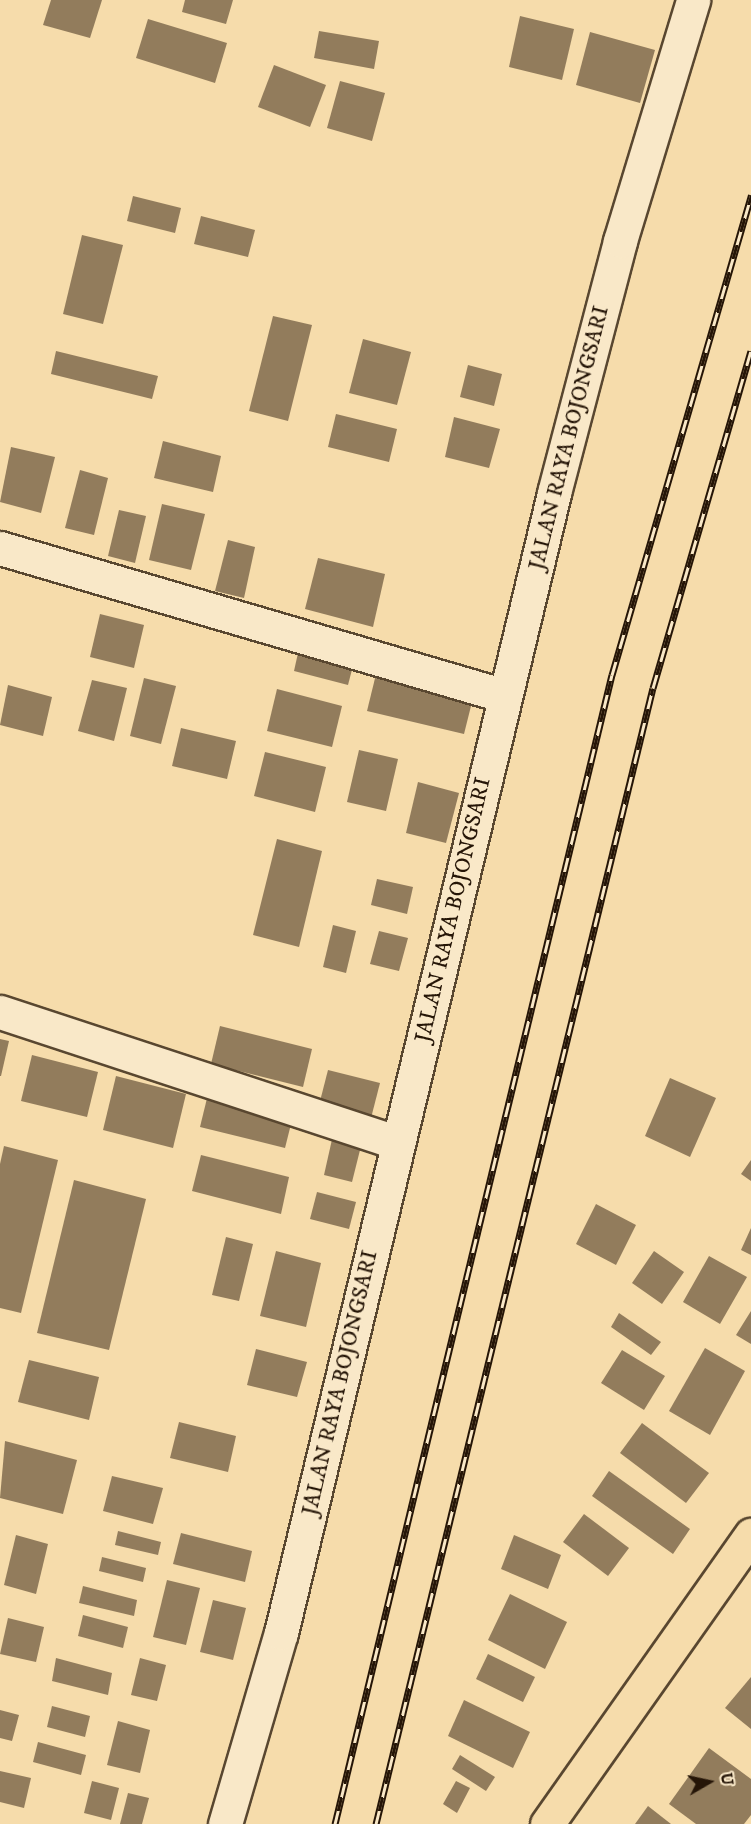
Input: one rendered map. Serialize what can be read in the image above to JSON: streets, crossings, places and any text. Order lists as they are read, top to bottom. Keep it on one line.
{"streets":{"street":["JALAN RAYA BOJONGSARI"]},"north":"right"}
